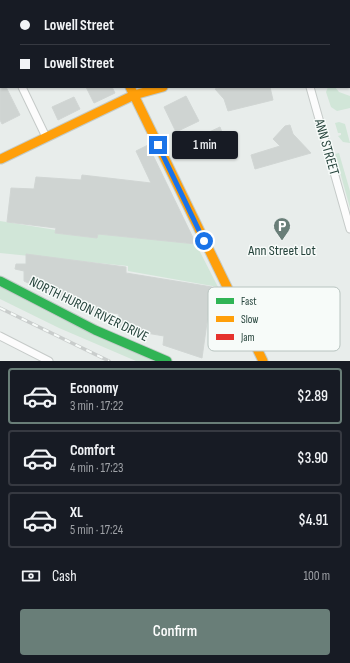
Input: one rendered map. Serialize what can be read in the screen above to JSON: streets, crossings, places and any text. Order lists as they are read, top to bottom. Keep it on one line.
{"streets":{"main road":["NORTH HURON RIVER DRIVE"],"street":["ANN STREET"]},"places":{"parking":["Ann Street Lot"]},"legend":["Fast","Slow","Jam"],"page":{"banner":["Lowell Street","Lowell Street"],"bubble":"1 min","list":[{"name":"Economy","note":"3 min · 17:22","value":"$2.89"},{"name":"Comfort","note":"4 min · 17:23","value":"$3.90"},{"name":"XL","note":"5 min · 17:24","value":"$4.91"}],"pay":["Cash","100 m"],"buttons":"Confirm"}}
